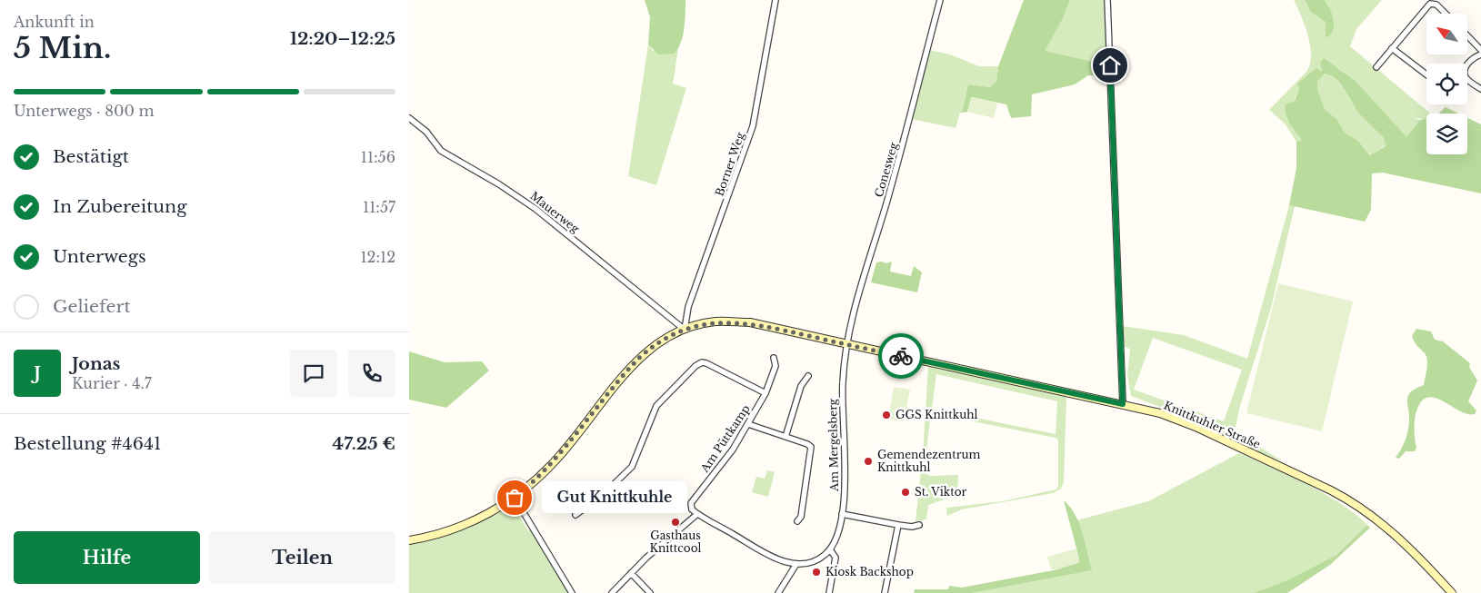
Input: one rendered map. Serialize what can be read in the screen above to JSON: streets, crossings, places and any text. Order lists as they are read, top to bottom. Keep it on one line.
{"streets":{"street":["Borner Weg","Conesweg","Mauerweg","Knittkuhler Straße","Am Püttkamp","Am Mergelsberg"]},"crossings":[["Borner Weg","Mauerweg"],["Borner Weg","Knittkuhler Straße"],["Conesweg","Knittkuhler Straße"],["Conesweg","Am Mergelsberg"],["Mauerweg","Knittkuhler Straße"],["Knittkuhler Straße","Am Mergelsberg"]],"places":["GGS Knittkuhl","Gemendezentrum Knittkuhl","St. Viktor","Gut Knittkuhle","Gasthaus Knittcool","Kiosk Backshop"],"north":"top left","page":{"heading":["5 Min.","Ankunft in","12:20–12:25"],"panel":["Jonas","Kurier · 4.7","Bestellung #4641","47.25 €"],"bar":"Unterwegs · 800 m","list":[["Bestätigt","11:56"],["In Zubereitung","11:57"],["Unterwegs","12:12"],"Geliefert"],"round":"J","bubble":"Gut Knittkuhle","buttons":["Hilfe","Teilen"]}}
